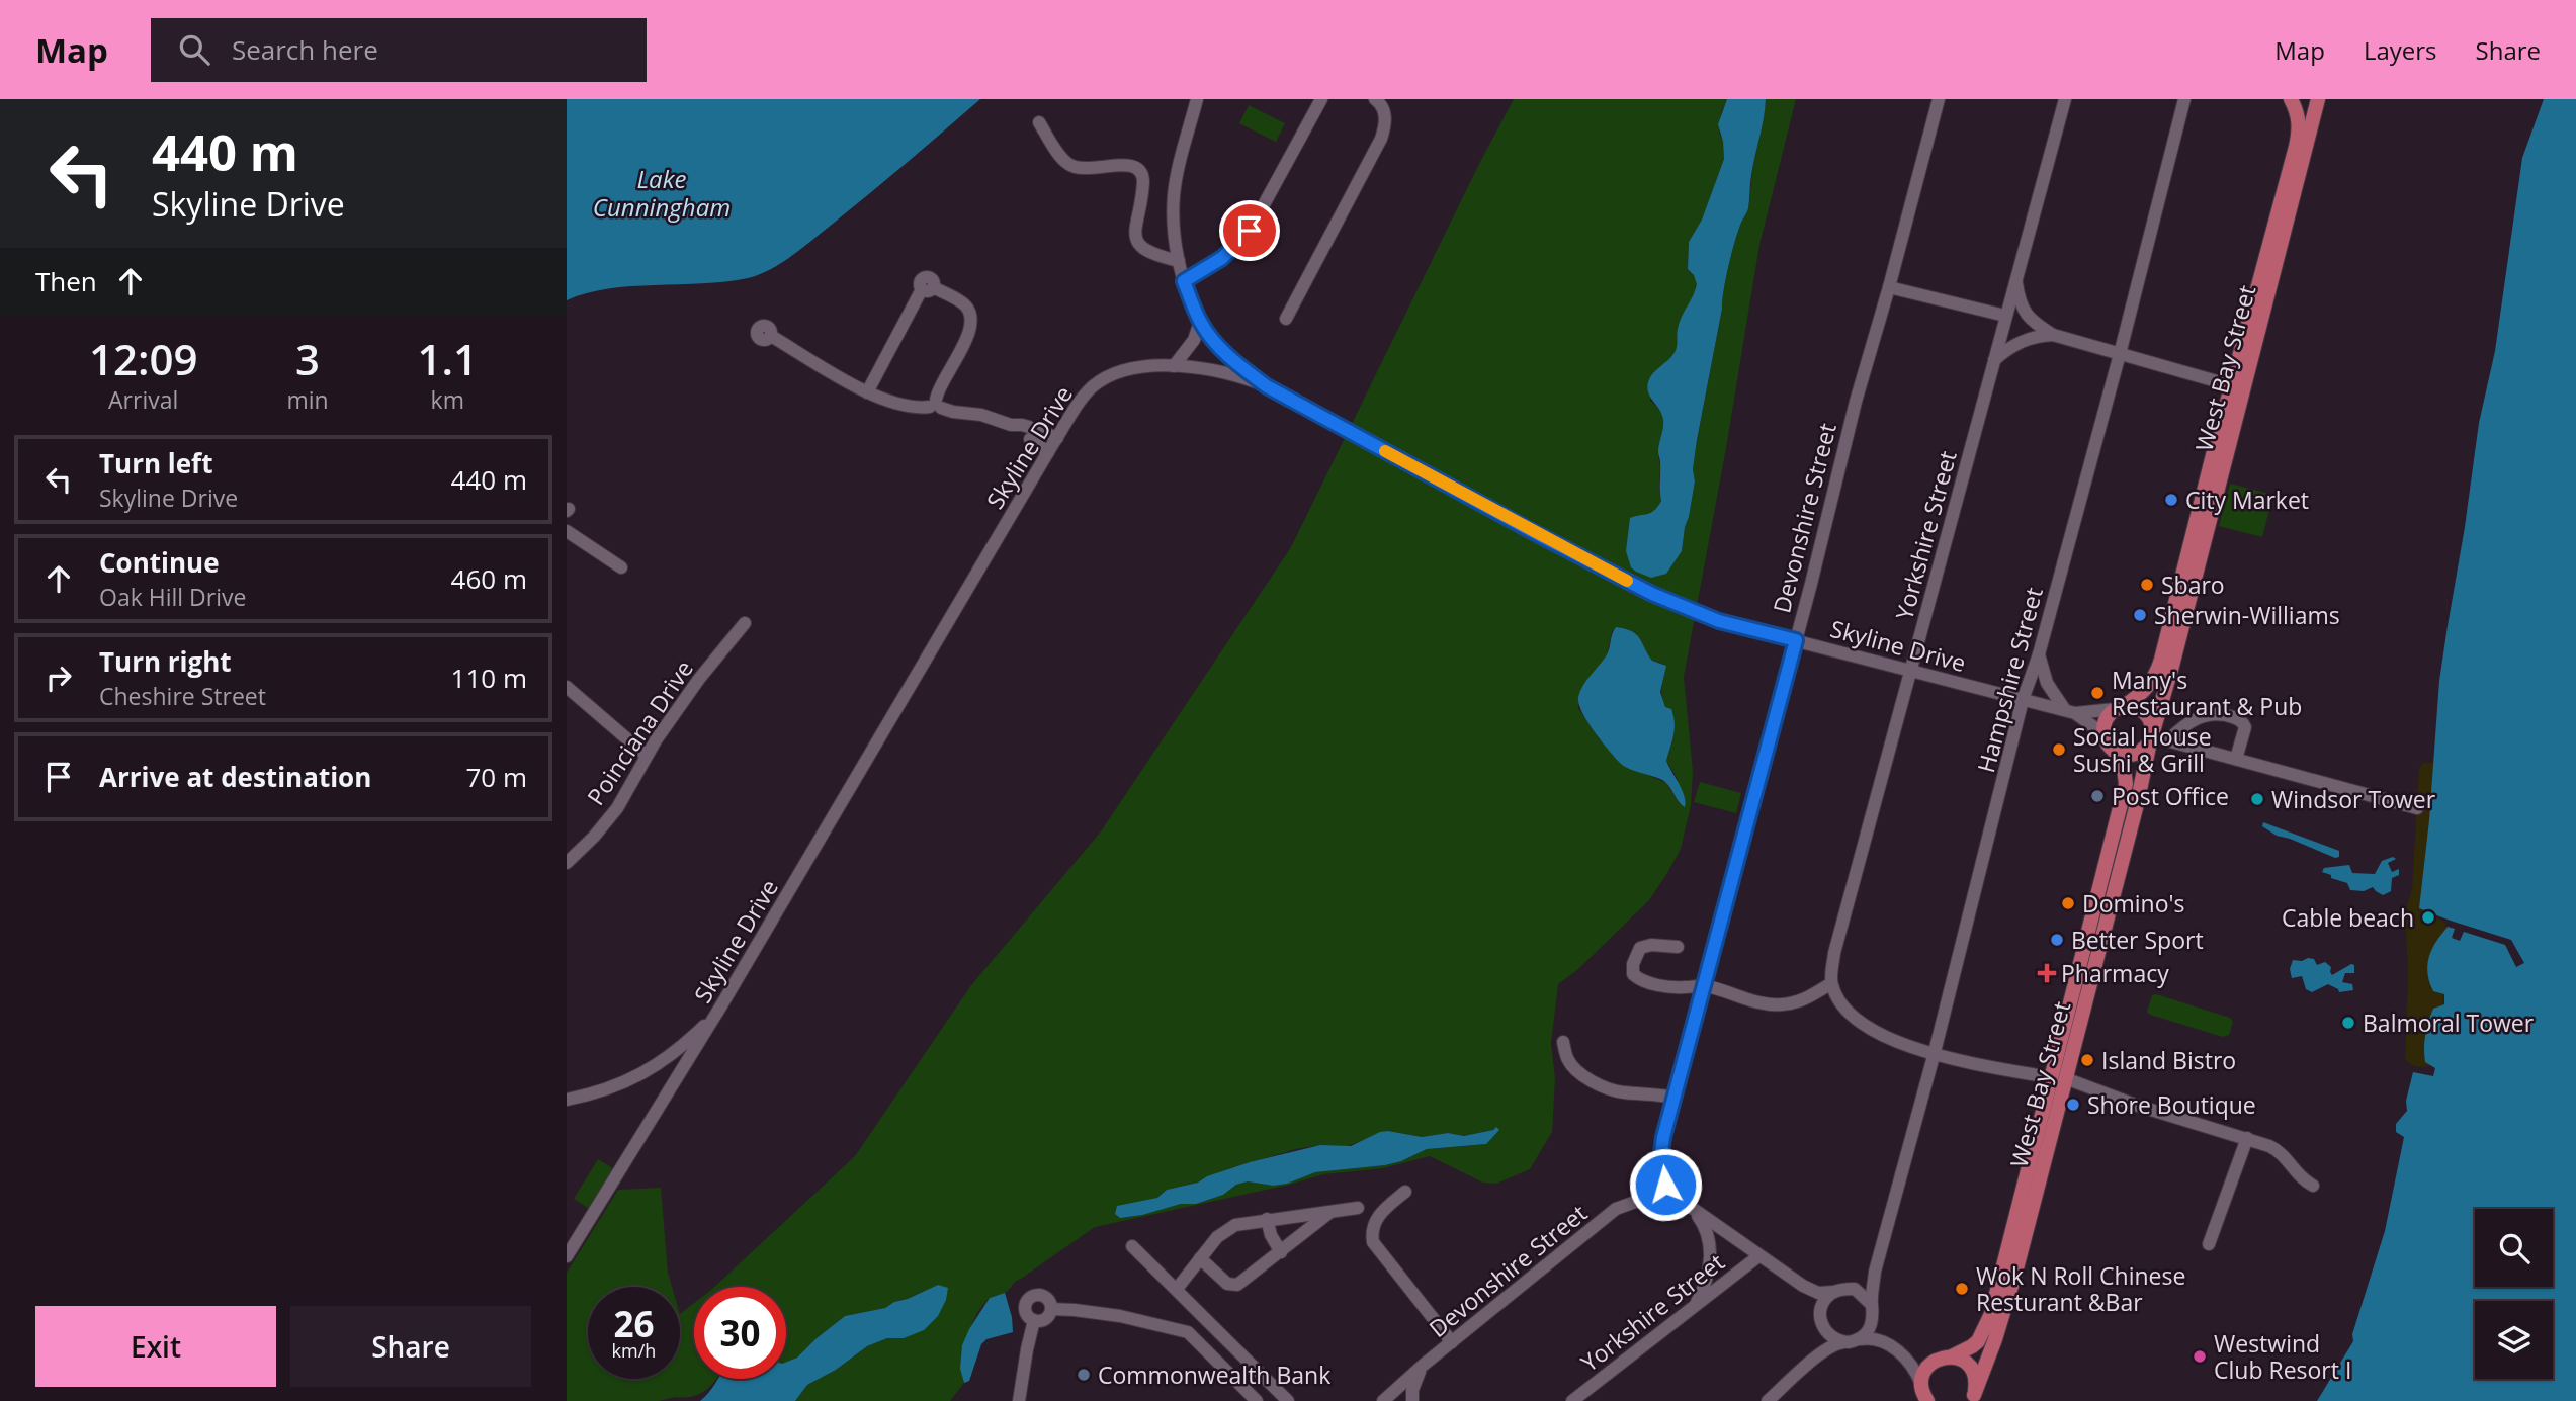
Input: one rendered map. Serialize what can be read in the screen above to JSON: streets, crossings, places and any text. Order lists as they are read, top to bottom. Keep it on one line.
{"streets":{"main road":["West Bay Street"],"street":["Skyline Drive","Devonshire Street","Yorkshire Street","Hampshire Street","Poinciana Drive"]},"crossings":[["West Bay Street","Skyline Drive"],["Skyline Drive","Devonshire Street"],["Skyline Drive","Yorkshire Street"],["Skyline Drive","Hampshire Street"]],"water":["Lake Cunningham"],"places":{"other":["City Market","Sbaro","Sherwin-Williams","Many's Restaurant & Pub","Social House Sushi & Grill","Post Office","Windsor Tower","Domino's","Cable beach","Better Sport","Balmoral Tower","Island Bistro","Shore Boutique","Wok N Roll Chinese Resturant &Bar","Westwind Club Resort I","Commonwealth Bank"],"health":["Pharmacy"]},"page":{"header":"Map","search":"Search here","nav":["Map","Layers","Share"],"turn":["440 m","Skyline Drive"],"then":"Then","eta":["12:09","Arrival","3","min","1.1","km"],"list":[{"name":"Turn left","note":"Skyline Drive","value":"440 m"},{"name":"Continue","note":"Oak Hill Drive","value":"460 m"},{"name":"Turn right","note":"Cheshire Street","value":"110 m"},{"name":"Arrive at destination","value":"70 m"}],"speed":"26 km/h","limit":"30","buttons":["Exit","Share"]}}
